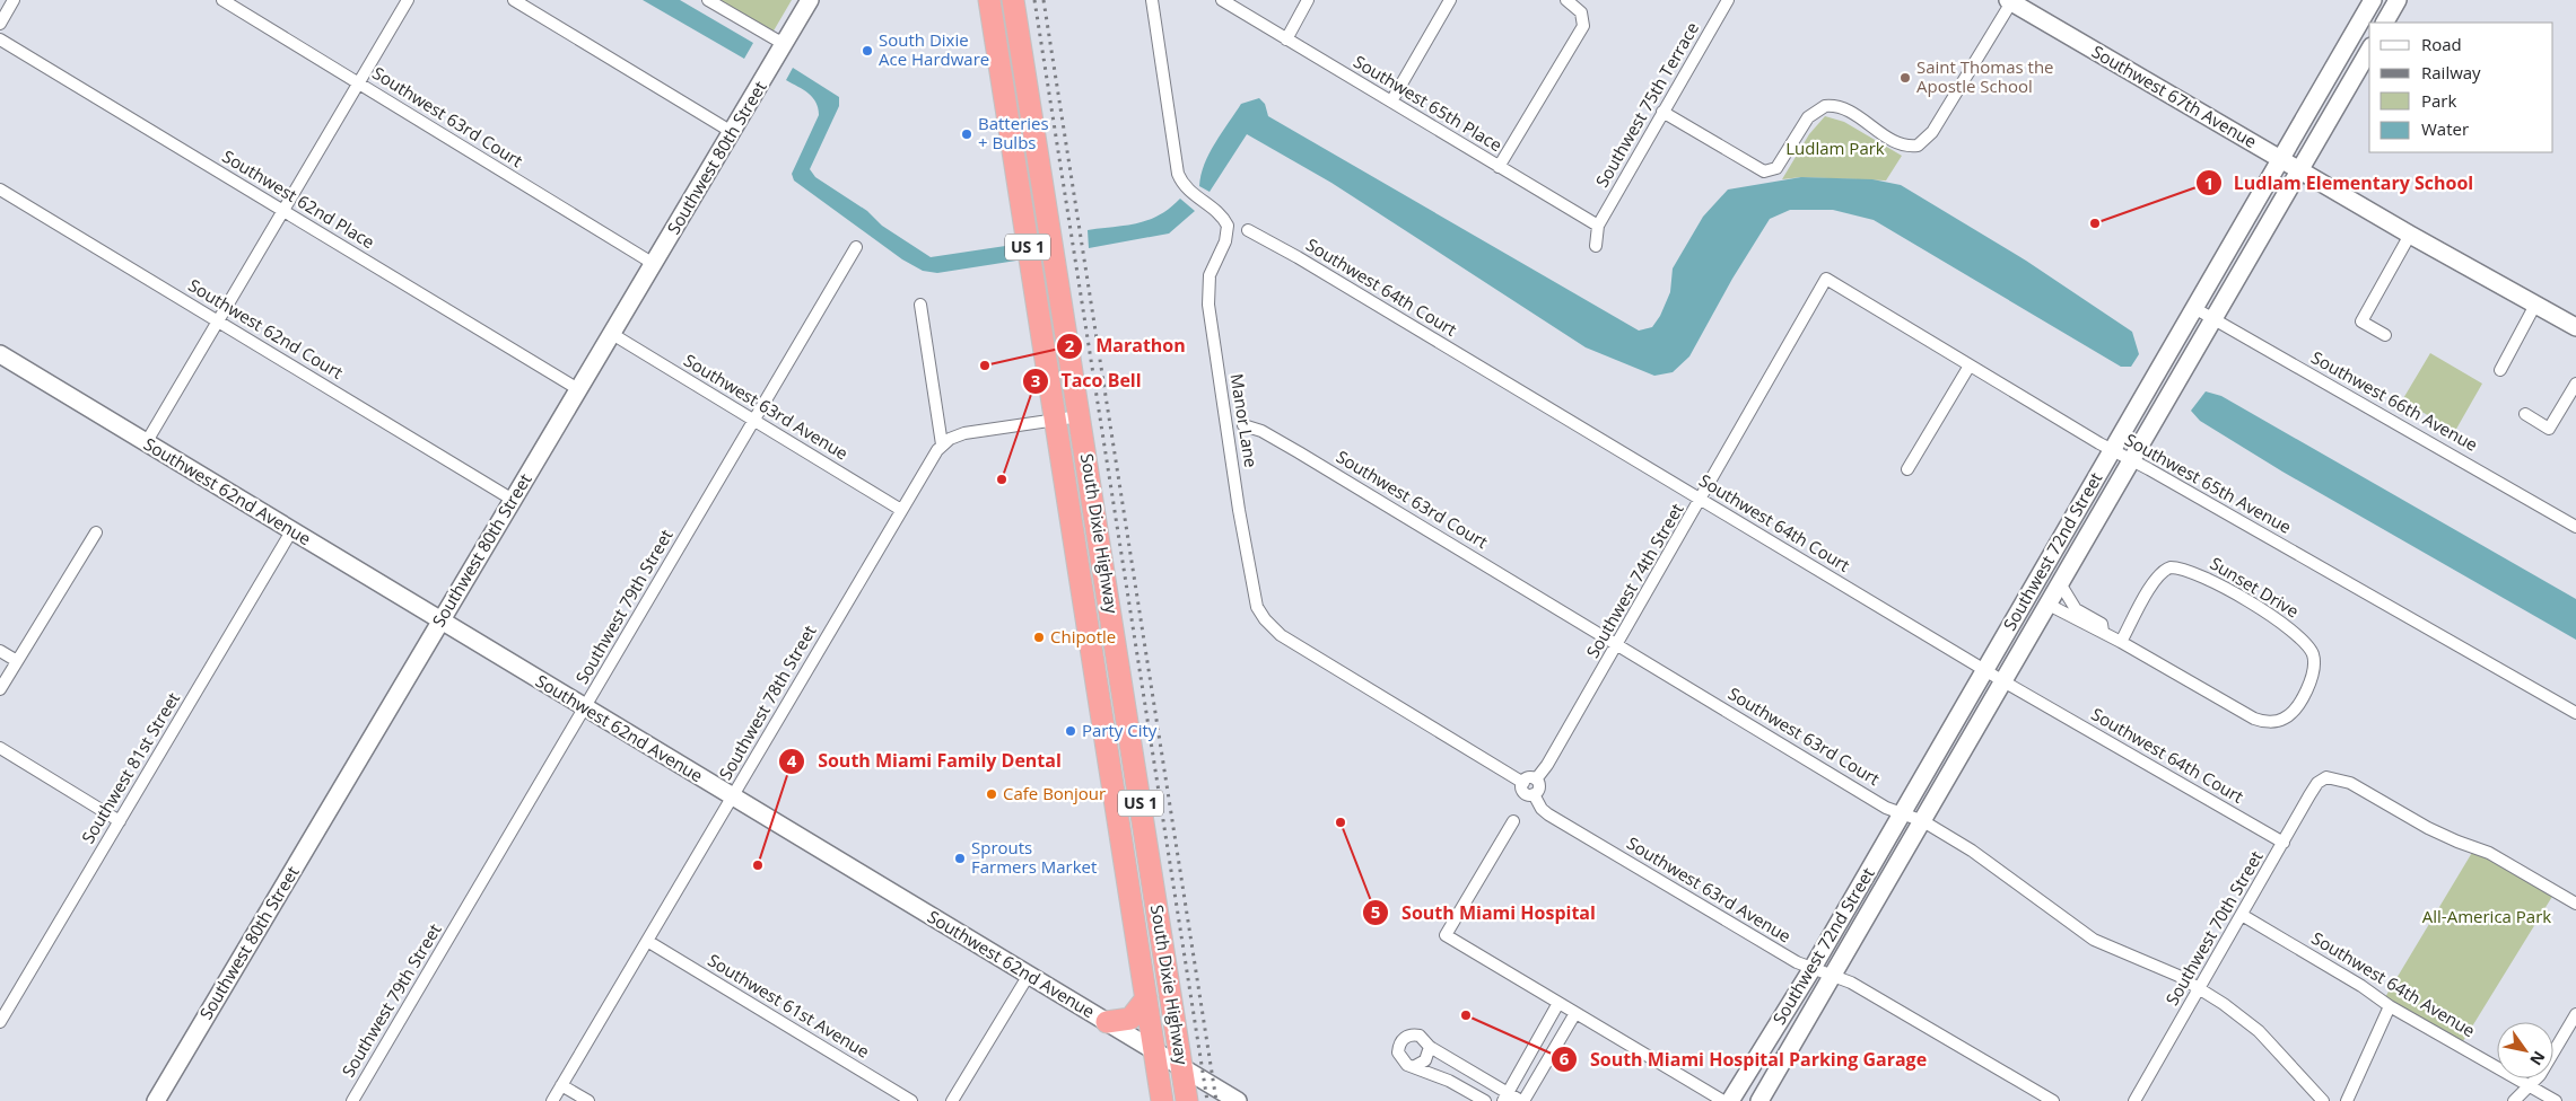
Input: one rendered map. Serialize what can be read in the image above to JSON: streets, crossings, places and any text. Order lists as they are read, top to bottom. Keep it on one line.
{"streets":{"highway":["US 1","South Dixie Highway"],"main road":["Southwest 67th Avenue","Southwest 80th Street","Southwest 62nd Avenue","Southwest 72nd Street"],"street":["Southwest 65th Place","Southwest 75th Terrace","Southwest 63rd Court","Southwest 62nd Place","Southwest 64th Court","Southwest 62nd Court","Southwest 66th Avenue","Southwest 63rd Avenue","Manor Lane","Southwest 65th Avenue","Southwest 74th Street","Sunset Drive","Southwest 79th Street","Southwest 78th Street","Southwest 81st Street","Southwest 70th Street","Southwest 64th Avenue","Southwest 61st Avenue"]},"crossings":[["Southwest 67th Avenue","Southwest 72nd Street"],["Southwest 65th Place","Southwest 75th Terrace"],["Southwest 63rd Court","Southwest 80th Street"],["Southwest 63rd Court","Southwest 72nd Street"],["Southwest 63rd Court","Southwest 74th Street"],["Southwest 63rd Court","Southwest 70th Street"],["Southwest 80th Street","Southwest 62nd Place"],["Southwest 80th Street","Southwest 62nd Court"],["Southwest 80th Street","Southwest 63rd Avenue"],["Southwest 80th Street","Southwest 62nd Avenue"],["Southwest 64th Court","Southwest 72nd Street"],["Southwest 64th Court","Southwest 74th Street"],["Southwest 64th Court","Southwest 70th Street"],["Southwest 66th Avenue","Southwest 72nd Street"],["Southwest 63rd Avenue","Manor Lane"],["Southwest 63rd Avenue","Southwest 72nd Street"],["Southwest 63rd Avenue","Southwest 74th Street"],["Southwest 63rd Avenue","Southwest 79th Street"],["Southwest 63rd Avenue","Southwest 78th Street"],["Southwest 65th Avenue","Southwest 72nd Street"],["Southwest 65th Avenue","Southwest 74th Street"],["Southwest 62nd Avenue","South Dixie Highway"],["Southwest 62nd Avenue","Southwest 79th Street"],["Southwest 62nd Avenue","Southwest 78th Street"],["Southwest 62nd Avenue","Southwest 81st Street"],["Southwest 78th Street","Southwest 61st Avenue"],["Southwest 70th Street","Southwest 64th Avenue"]],"parks":["Ludlam Park","All-America Park"],"places":["South Dixie Ace Hardware","Saint Thomas the Apostle School","Batteries + Bulbs","Ludlam Elementary School","Marathon","Taco Bell","Chipotle","Party City","Cafe Bonjour","South Miami Hospital","Sprouts Farmers Market","South Miami Family Dental","South Miami Hospital Parking Garage"],"legend":["Road","Railway","Park","Water"],"north":"bottom right"}
